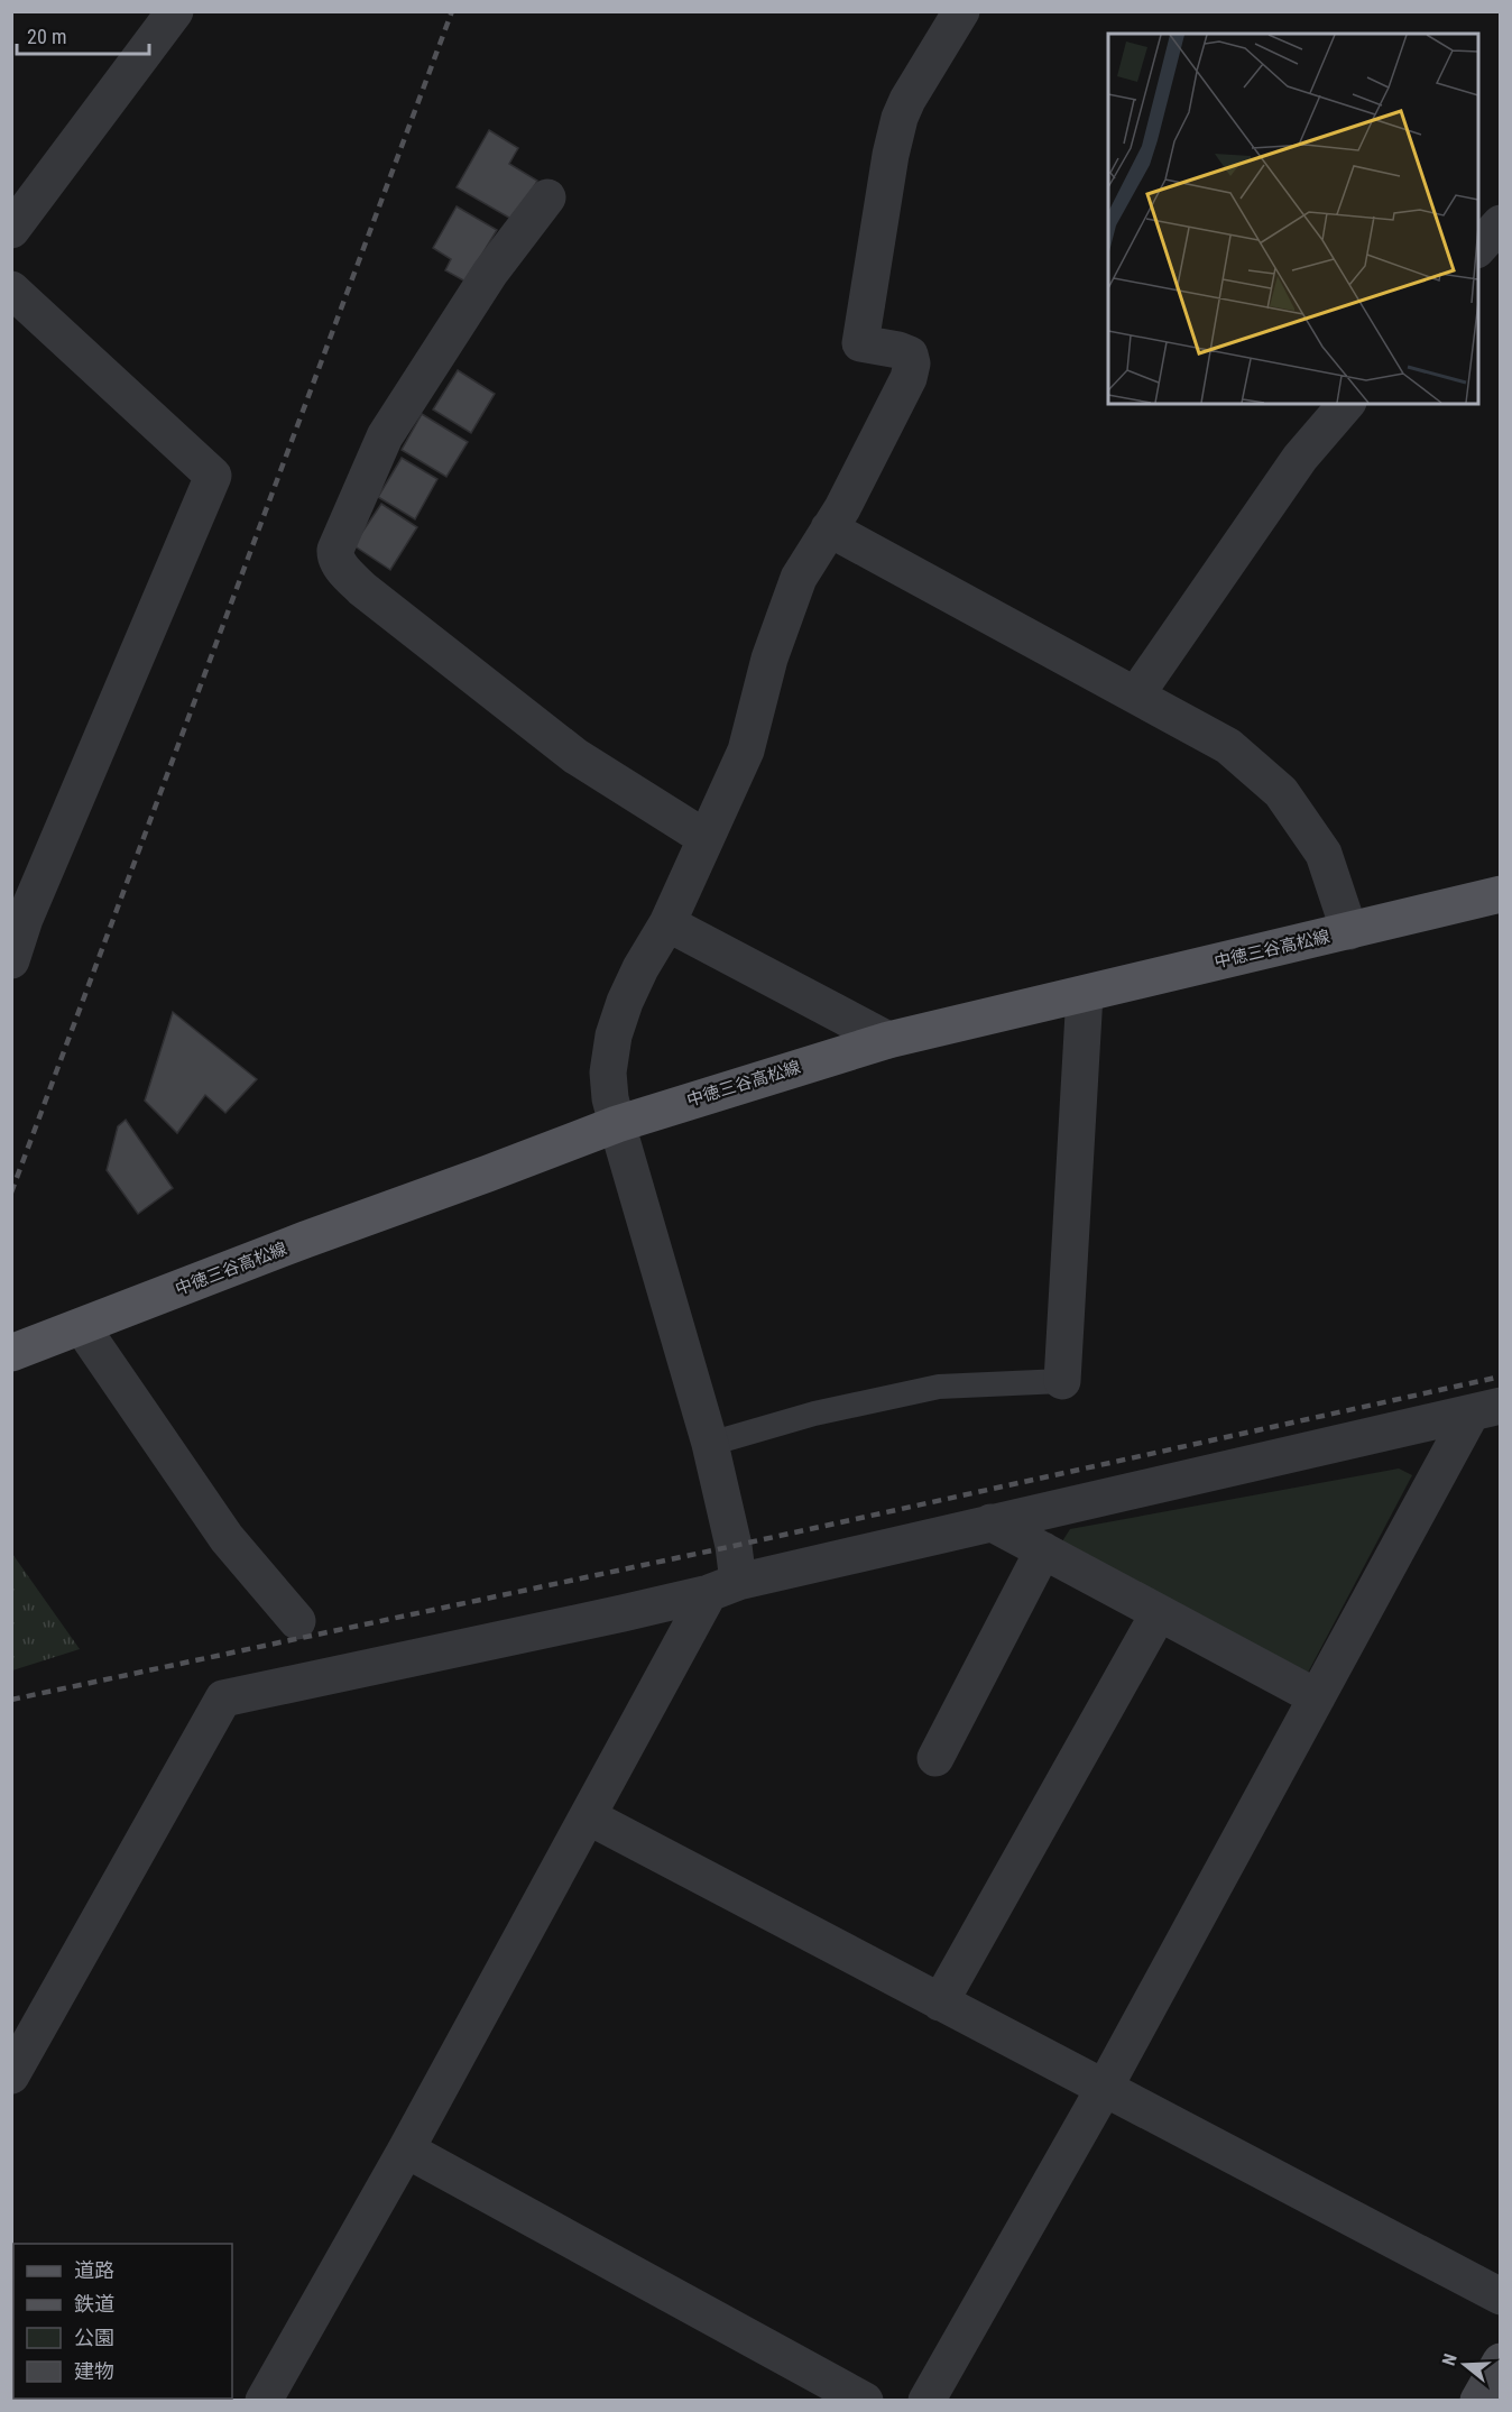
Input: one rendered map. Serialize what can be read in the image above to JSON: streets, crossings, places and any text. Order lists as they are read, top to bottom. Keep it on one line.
{"streets":{"main road":["中徳三谷高松線"]},"legend":["道路","鉄道","公園","建物"],"scale_bar":"20 m","north":"left"}
